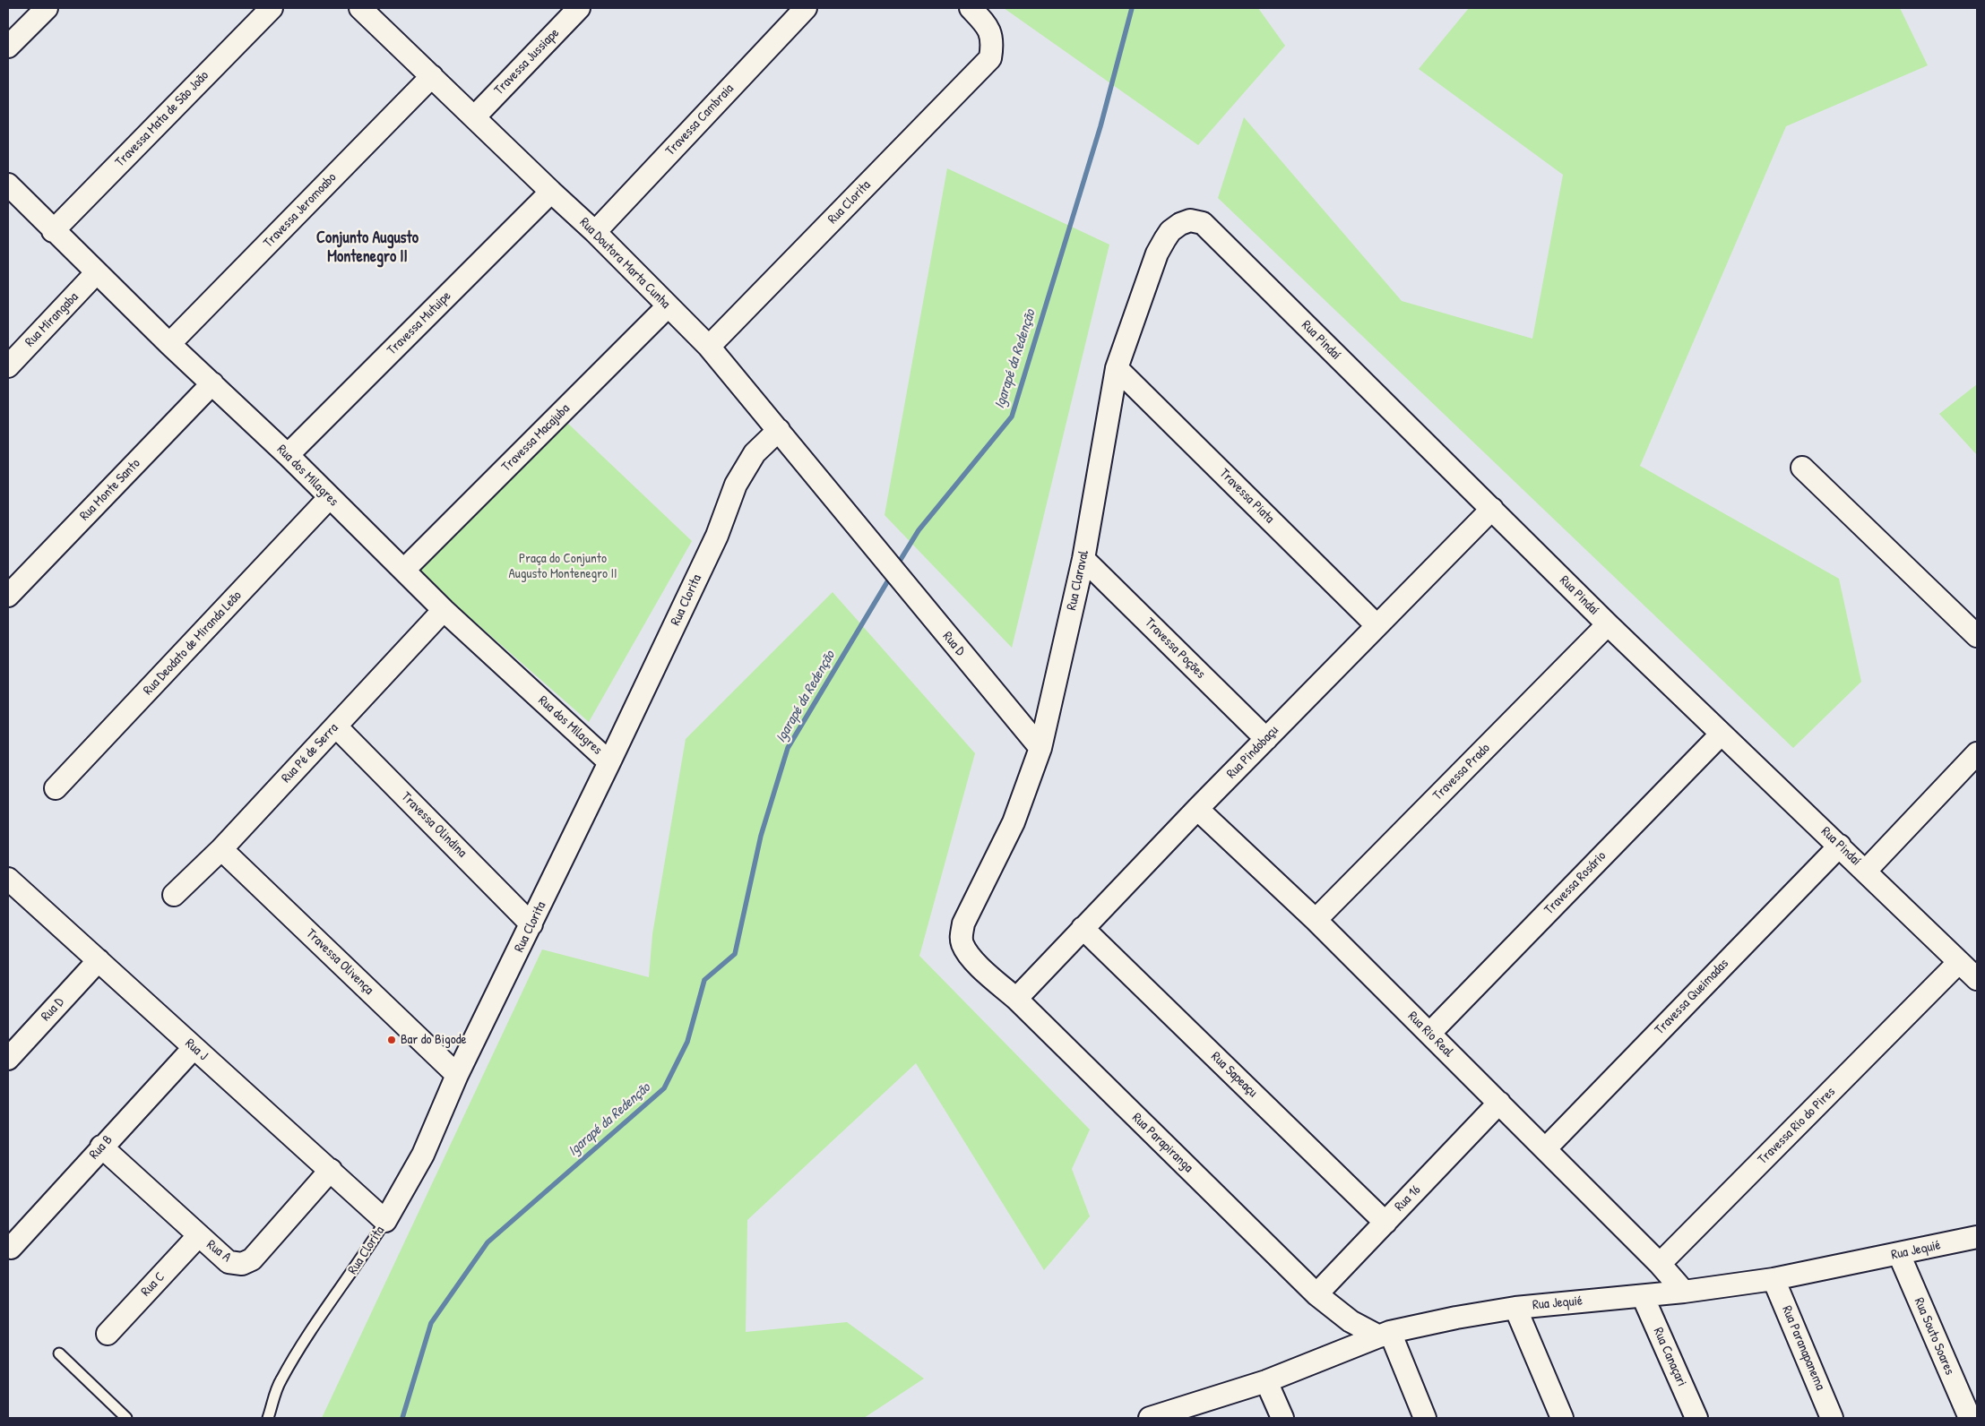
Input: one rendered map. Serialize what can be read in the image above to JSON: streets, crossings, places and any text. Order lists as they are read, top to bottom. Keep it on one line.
{"streets":{"street":["Travessa Jussiape","Travessa Mata de São João","Travessa Cambraia","Rua Clorita","Travessa Jeromoabo","Rua Doutora Marta Cunha","Rua Mirangaba","Travessa Mutuipe","Rua Pindaí","Travessa Macajuba","Rua dos Milagres","Rua Monte Santo","Travessa Piata","Rua Claraval","Rua Deodato de Miranda Leão","Rua D","Travessa Poções","Rua Pindobaçu","Rua Pé de Serra","Travessa Prado","Travessa Olindina","Travessa Rosário","Travessa Olivença","Travessa Queimadas","Rua Rio Real","Rua J","Rua Sapeaçu","Travessa Rio do Pires","Rua Parapiranga","Rua B","Rua 16","Rua Jequié","Rua A","Rua C","Rua Souto Soares","Rua Paranapanema","Rua Canaçari"]},"crossings":[["Travessa Jussiape","Rua Doutora Marta Cunha"],["Travessa Mata de São João","Rua dos Milagres"],["Travessa Cambraia","Rua Doutora Marta Cunha"],["Rua Clorita","Rua Doutora Marta Cunha"],["Rua Clorita","Rua dos Milagres"],["Rua Clorita","Travessa Olindina"],["Rua Clorita","Travessa Olivença"],["Rua Clorita","Rua J"],["Travessa Jeromoabo","Rua Doutora Marta Cunha"],["Travessa Jeromoabo","Rua dos Milagres"],["Rua Doutora Marta Cunha","Travessa Mutuipe"],["Rua Doutora Marta Cunha","Travessa Macajuba"],["Rua Doutora Marta Cunha","Rua D"],["Rua Mirangaba","Rua dos Milagres"],["Travessa Mutuipe","Rua dos Milagres"],["Rua Pindaí","Rua Claraval"],["Rua Pindaí","Rua Pindobaçu"],["Rua Pindaí","Travessa Prado"],["Rua Pindaí","Travessa Rosário"],["Rua Pindaí","Travessa Queimadas"],["Rua Pindaí","Travessa Rio do Pires"],["Travessa Macajuba","Rua dos Milagres"],["Rua dos Milagres","Rua Monte Santo"],["Rua dos Milagres","Rua Deodato de Miranda Leão"],["Rua dos Milagres","Rua Pé de Serra"],["Travessa Piata","Rua Claraval"],["Travessa Piata","Rua Pindobaçu"],["Rua Claraval","Rua D"],["Rua Claraval","Travessa Poções"],["Rua Claraval","Rua Parapiranga"],["Rua D","Rua J"],["Travessa Poções","Rua Pindobaçu"],["Rua Pindobaçu","Rua Rio Real"],["Rua Pindobaçu","Rua Sapeaçu"],["Rua Pindobaçu","Rua Parapiranga"],["Rua Pé de Serra","Travessa Olindina"],["Rua Pé de Serra","Travessa Olivença"],["Travessa Prado","Rua Rio Real"],["Travessa Rosário","Rua Rio Real"],["Travessa Queimadas","Rua Rio Real"],["Rua Rio Real","Travessa Rio do Pires"],["Rua Rio Real","Rua 16"],["Rua J","Rua B"],["Rua J","Rua A"],["Rua Sapeaçu","Rua 16"],["Rua Parapiranga","Rua 16"],["Rua Parapiranga","Rua Jequié"],["Rua B","Rua A"],["Rua Jequié","Rua Souto Soares"],["Rua Jequié","Rua Paranapanema"],["Rua Jequié","Rua Canaçari"],["Rua A","Rua C"]],"districts":["Conjunto Augusto Montenegro II"],"water":["Igarapé da Redenção"],"parks":["Praça do Conjunto Augusto Montenegro II"],"places":["Bar do Bigode"]}
